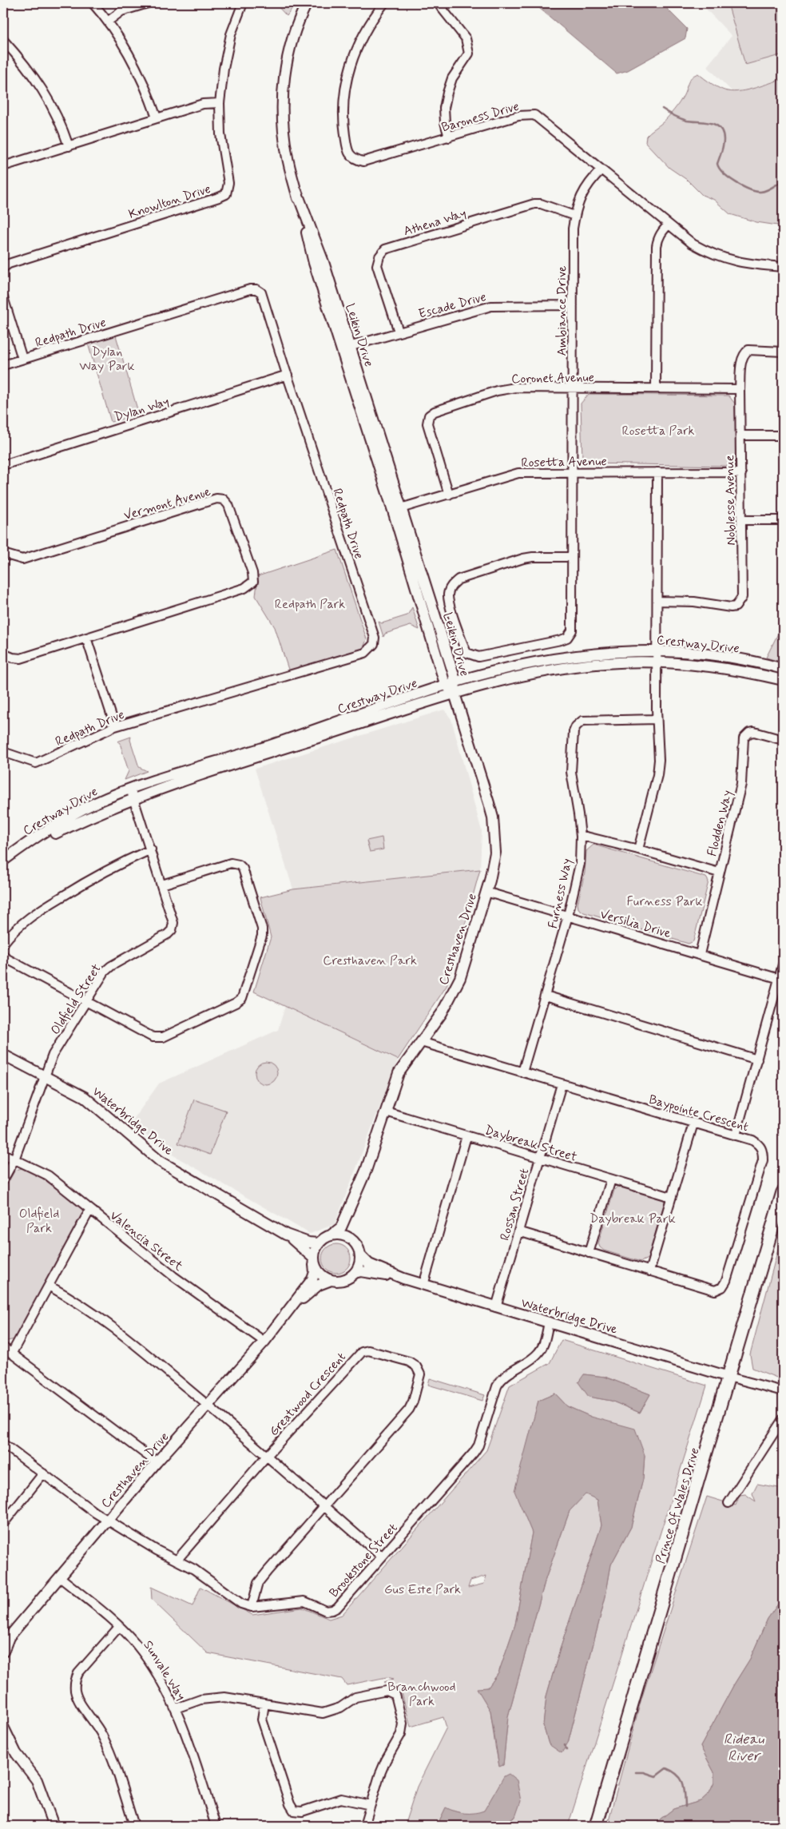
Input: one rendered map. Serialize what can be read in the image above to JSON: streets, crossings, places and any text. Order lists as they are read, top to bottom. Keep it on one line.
{"streets":{"main road":["Prince Of Wales Drive"],"street":["Baroness Drive","Knowlton Drive","Athena Way","Escade Drive","Ambiance Drive","Redpath Drive","Leikin Drive","Coronet Avenue","Dylan Way","Rosetta Avenue","Noblesse Avenue","Vermont Avenue","Crestway Drive","Flodden Way","Furness Way","Versilia Drive","Cresthaven Drive","Oldfield Street","Baypointe Crescent","Waterbridge Drive","Daybreak Street","Rossan Street","Valencia Street","Greatwood Crescent","Brookstone Street","Sunvale Way"]},"crossings":[["Baroness Drive","Ambiance Drive"],["Athena Way","Escade Drive"],["Athena Way","Ambiance Drive"],["Escade Drive","Ambiance Drive"],["Escade Drive","Leikin Drive"],["Ambiance Drive","Coronet Avenue"],["Ambiance Drive","Rosetta Avenue"],["Redpath Drive","Dylan Way"],["Leikin Drive","Rosetta Avenue"],["Leikin Drive","Crestway Drive"],["Leikin Drive","Cresthaven Drive"],["Coronet Avenue","Rosetta Avenue"],["Coronet Avenue","Noblesse Avenue"],["Rosetta Avenue","Noblesse Avenue"],["Crestway Drive","Cresthaven Drive"],["Crestway Drive","Oldfield Street"],["Flodden Way","Versilia Drive"],["Furness Way","Versilia Drive"],["Furness Way","Baypointe Crescent"],["Versilia Drive","Cresthaven Drive"],["Cresthaven Drive","Baypointe Crescent"],["Cresthaven Drive","Waterbridge Drive"],["Cresthaven Drive","Daybreak Street"],["Cresthaven Drive","Valencia Street"],["Cresthaven Drive","Sunvale Way"],["Oldfield Street","Waterbridge Drive"],["Oldfield Street","Valencia Street"],["Baypointe Crescent","Rossan Street"],["Waterbridge Drive","Rossan Street"],["Waterbridge Drive","Prince Of Wales Drive"],["Waterbridge Drive","Brookstone Street"],["Daybreak Street","Rossan Street"],["Greatwood Crescent","Brookstone Street"]],"water":["Rideau River"],"parks":["Dylan Way Park","Rosetta Park","Redpath Park","Furness Park","Cresthaven Park","Oldfield Park","Daybreak Park","Gus Este Park","Branchwood Park"]}
